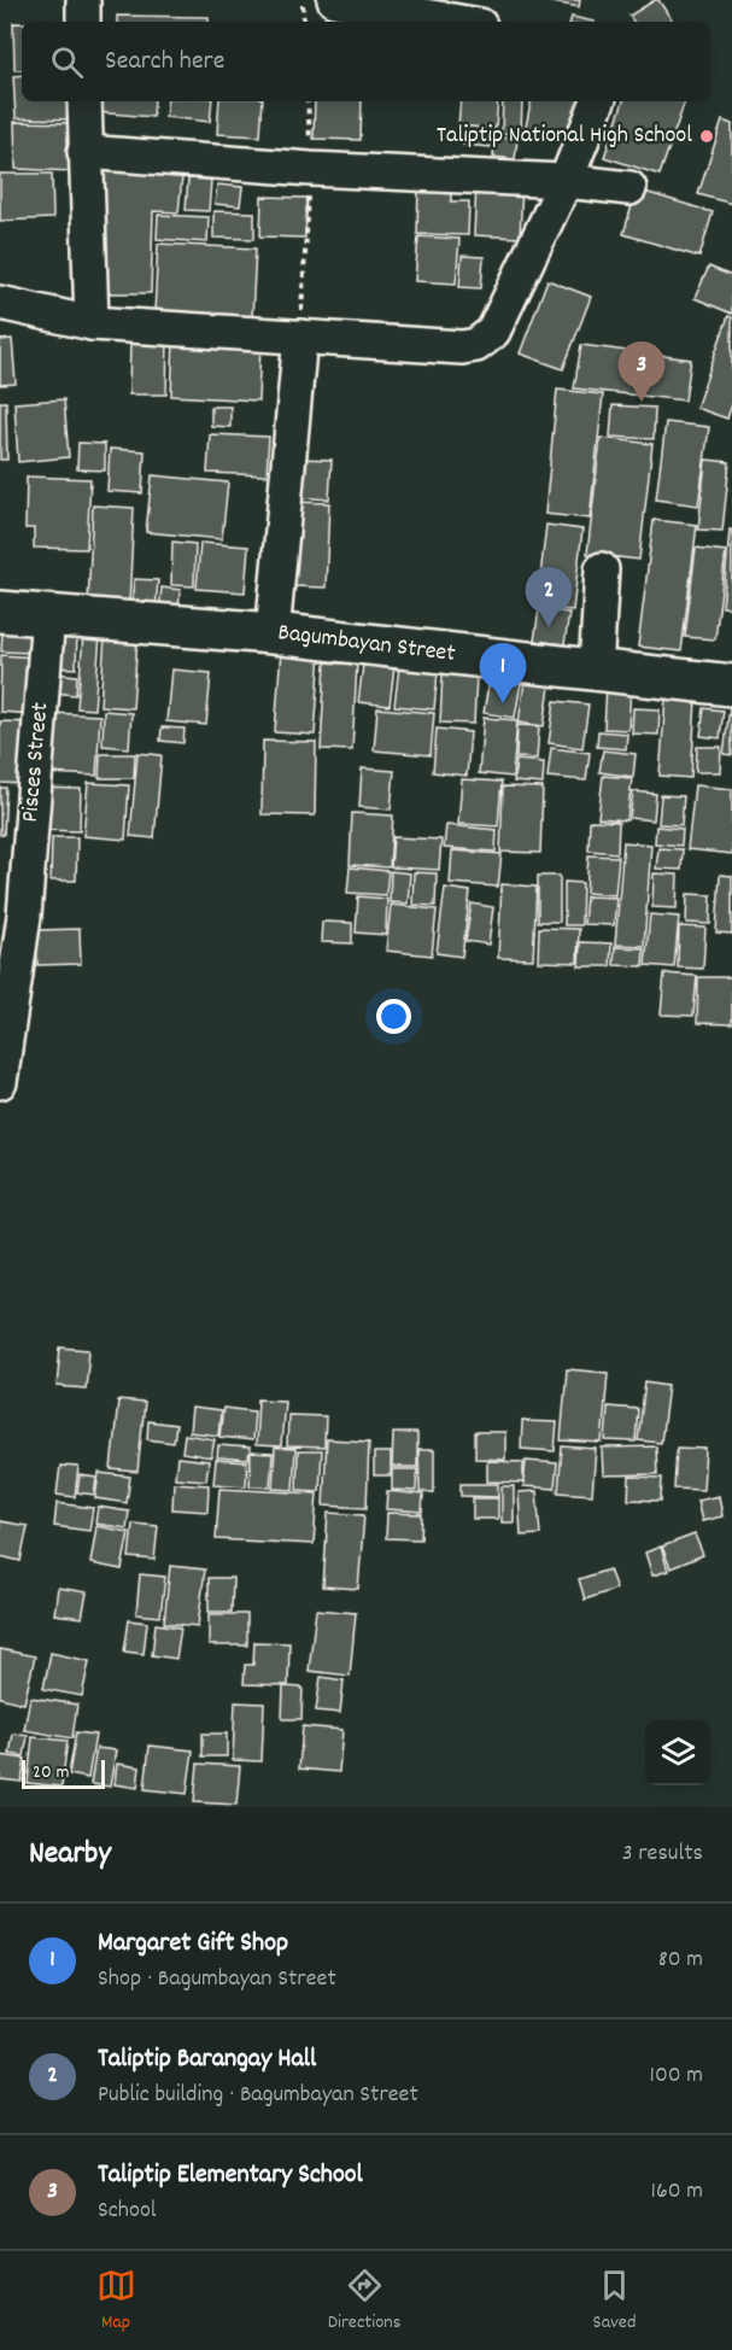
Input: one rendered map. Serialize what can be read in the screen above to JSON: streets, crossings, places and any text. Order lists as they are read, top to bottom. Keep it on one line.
{"streets":{"main road":["Bagumbayan Street"],"street":["Pisces Street"]},"crossings":[["Bagumbayan Street","Pisces Street"]],"places":["Taliptip National High School"],"scale_bar":"20 m","page":{"search":"Search here","pins":["3","2","1"],"scale":"20 m","heading":["Nearby","3 results"],"list":[{"mark":"1","name":"Margaret Gift Shop","note":"Shop · Bagumbayan Street","value":"80 m"},{"mark":"2","name":"Taliptip Barangay Hall","note":"Public building · Bagumbayan Street","value":"100 m"},{"mark":"3","name":"Taliptip Elementary School","note":"School","value":"160 m"}],"nav":["Map","Directions","Saved"]}}
